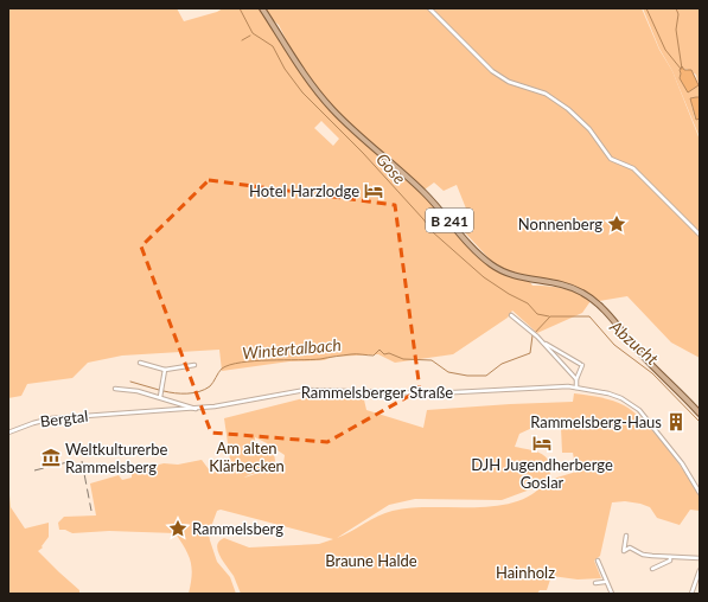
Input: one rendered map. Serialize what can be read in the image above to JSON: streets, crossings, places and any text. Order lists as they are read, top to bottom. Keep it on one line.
{"streets":{"main road":["B 241"],"street":["Rammelsberger Straße","Bergtal"]},"crossings":[["Rammelsberger Straße","Bergtal"]],"water":["Gose","Abzucht","Wintertalbach"],"parks":["Am alten Klärbecken","Braune Halde","Hainholz"],"places":{"hotel":["Hotel Harzlodge","DJH Jugendherberge Goslar"],"place":["Nonnenberg","Rammelsberg"],"building":["Rammelsberg-Haus"],"museum":["Weltkulturerbe Rammelsberg"]}}
